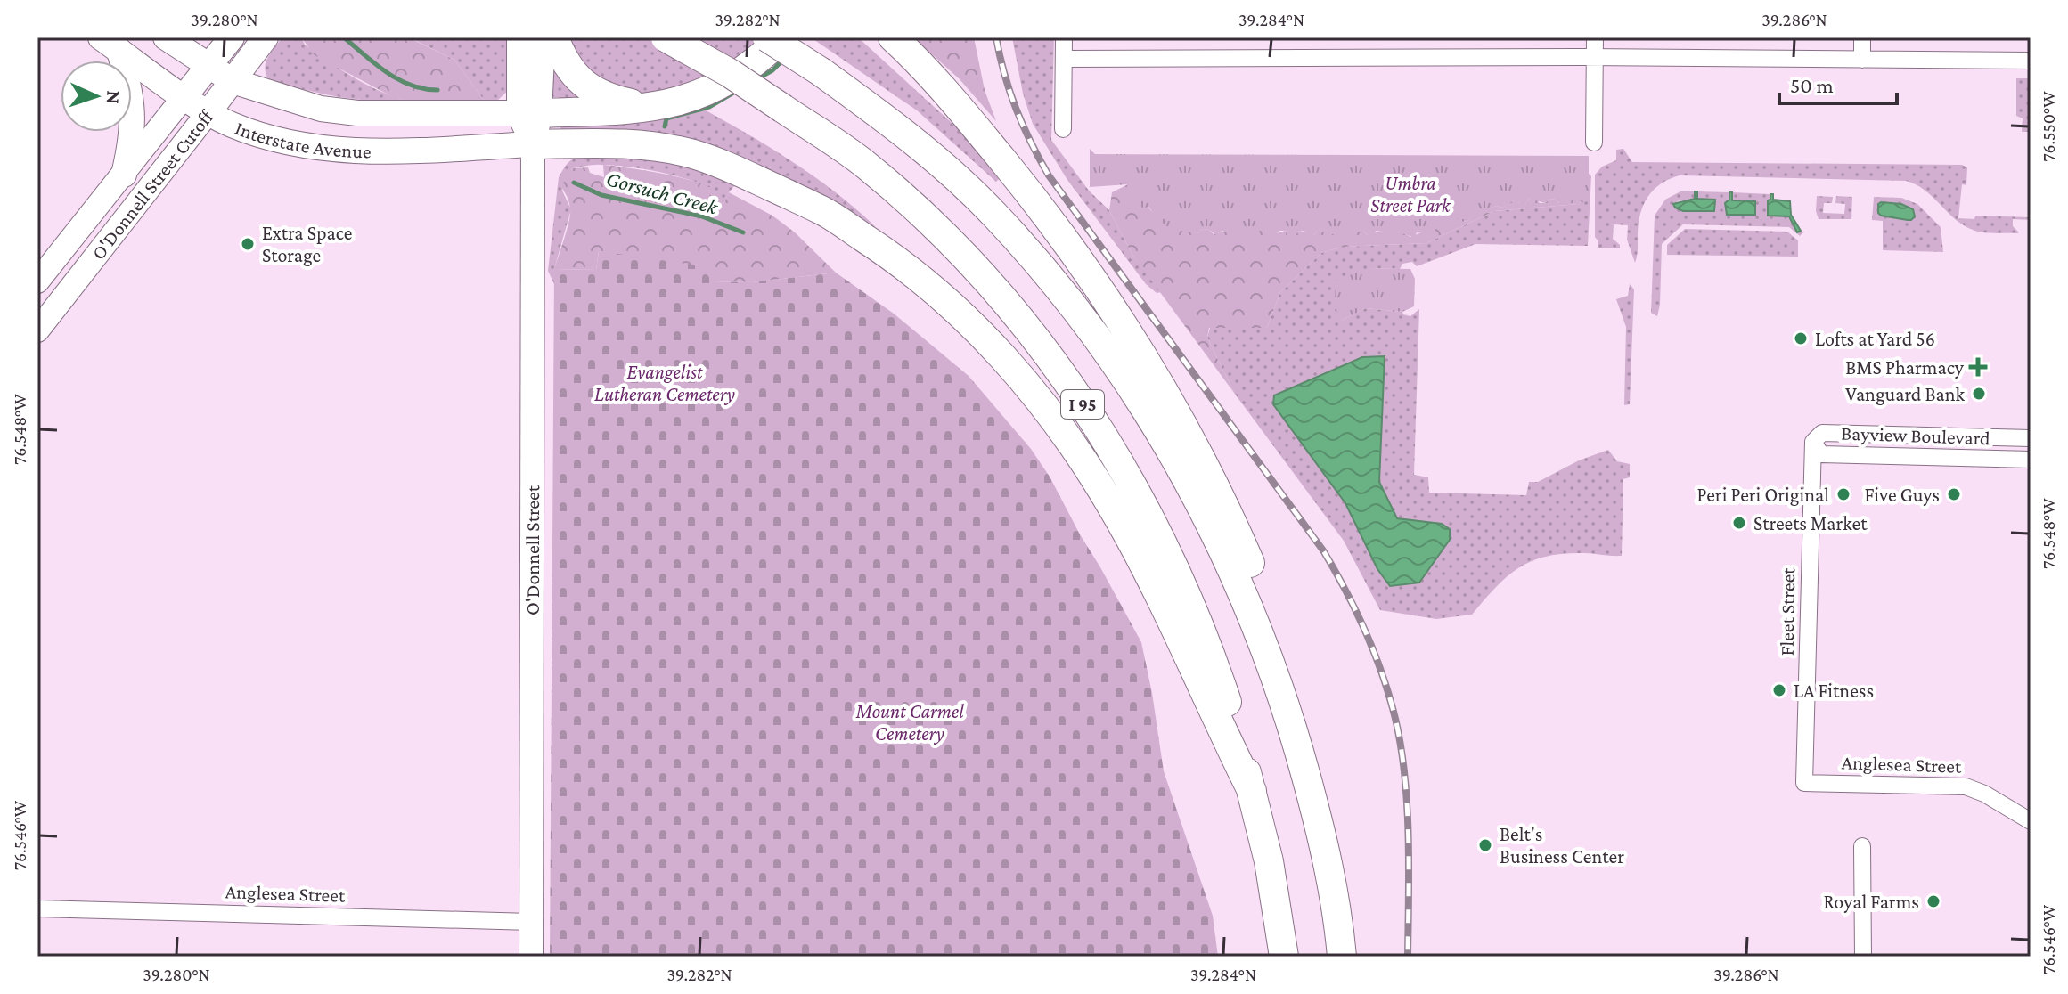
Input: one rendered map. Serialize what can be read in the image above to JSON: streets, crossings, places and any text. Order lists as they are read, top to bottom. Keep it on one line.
{"streets":{"highway":["I 95"],"main road":["Interstate Avenue","O'Donnell Street Cutoff","O'Donnell Street"],"street":["Bayview Boulevard","Fleet Street","Anglesea Street"]},"crossings":[["Interstate Avenue","O'Donnell Street Cutoff"],["Interstate Avenue","O'Donnell Street"],["Bayview Boulevard","Fleet Street"],["O'Donnell Street","Anglesea Street"],["Fleet Street","Anglesea Street"]],"water":["Gorsuch Creek"],"parks":["Umbra Street Park","Evangelist Lutheran Cemetery","Mount Carmel Cemetery"],"places":{"other":["Extra Space Storage","Lofts at Yard 56","Vanguard Bank","Peri Peri Original","Five Guys","Streets Market","LA Fitness","Belt's Business Center","Royal Farms"],"health":["BMS Pharmacy"]},"scale_bar":"50 m","north":"right","coordinates":["39.280°N","39.282°N","39.284°N","39.286°N","76.550°W","76.548°W","76.546°W"]}
